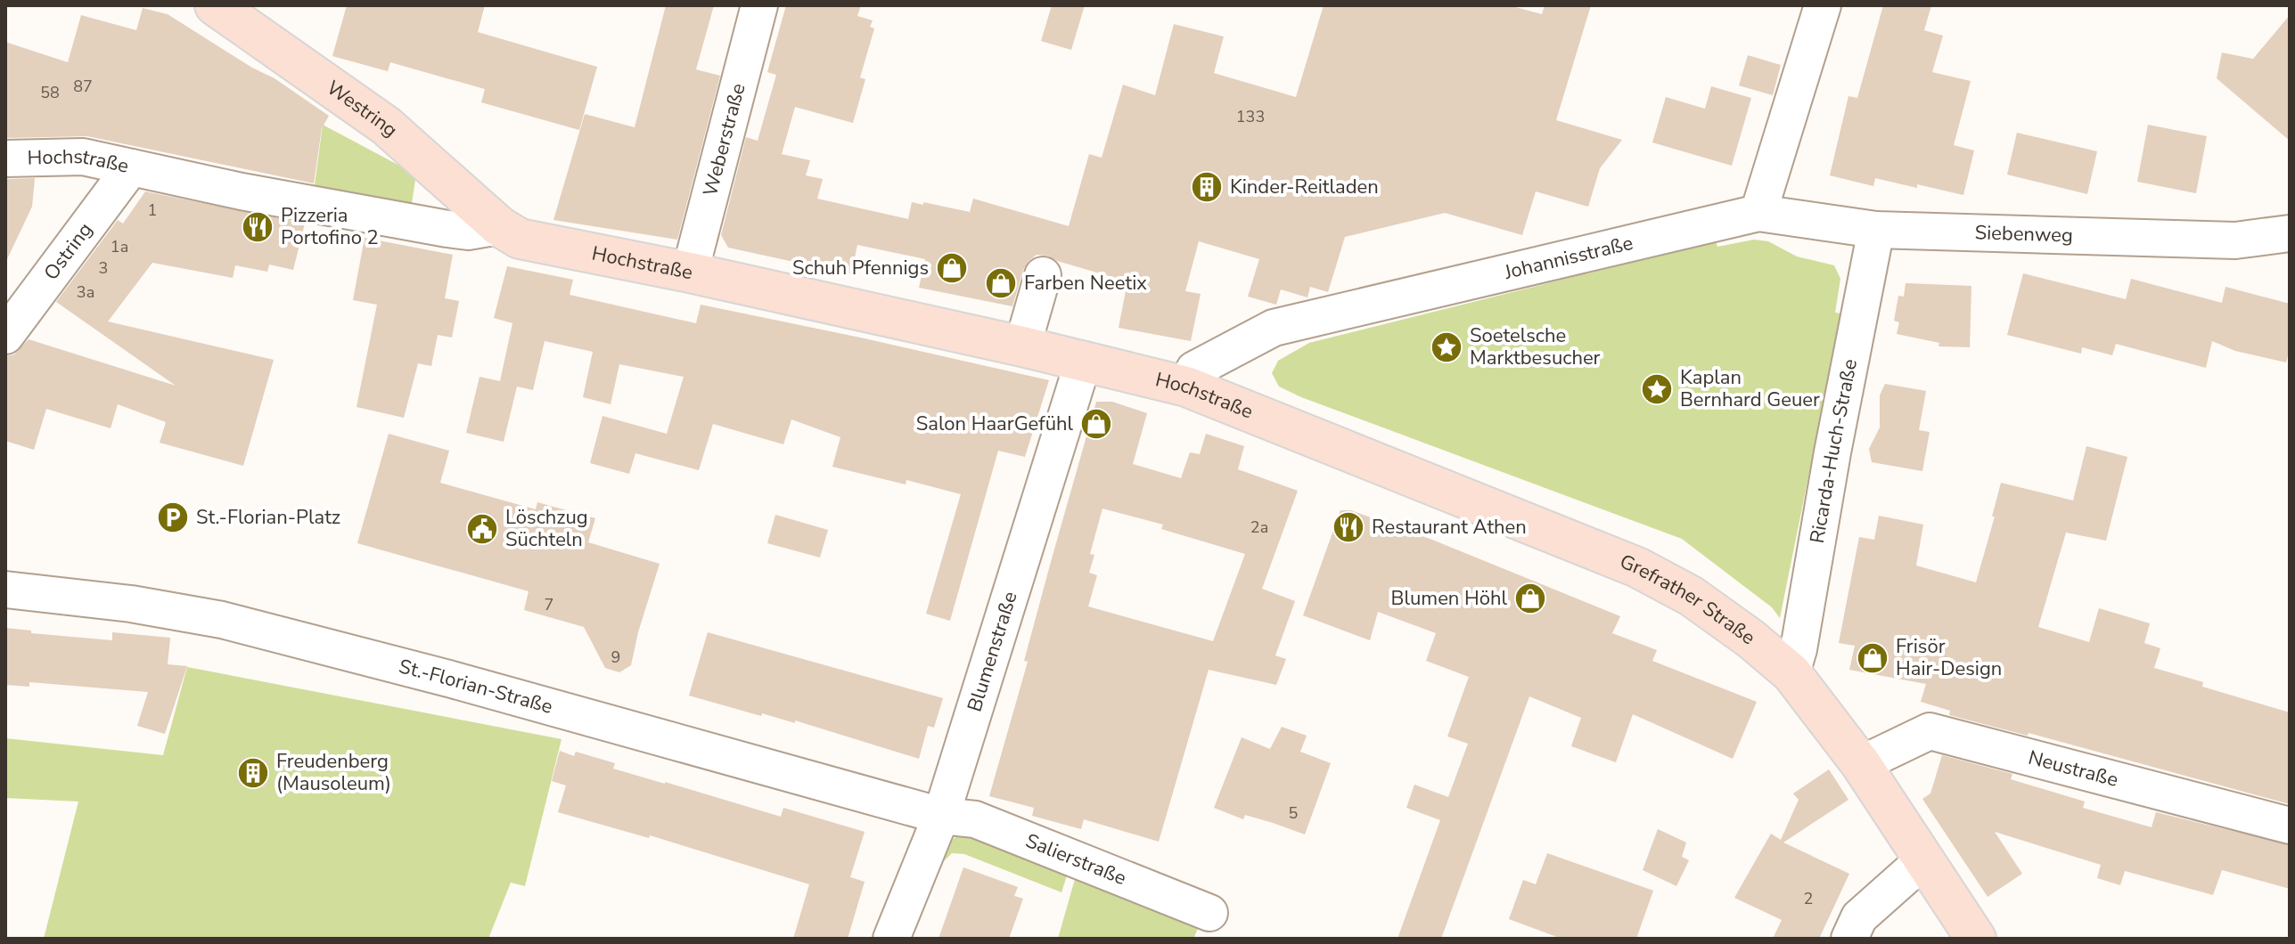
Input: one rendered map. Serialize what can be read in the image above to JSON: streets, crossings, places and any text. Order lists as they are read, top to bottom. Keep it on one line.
{"streets":{"main road":["Westring","Hochstraße","Grefrather Straße"],"street":["Weberstraße","Siebenweg","Ostring","Johannisstraße","Ricarda-Huch-Straße","Blumenstraße","St.-Florian-Straße","Neustraße","Salierstraße"]},"crossings":[["Westring","Hochstraße"],["Weberstraße","Hochstraße"],["Hochstraße","Ostring"],["Hochstraße","Johannisstraße"],["Hochstraße","Grefrather Straße"],["Hochstraße","Blumenstraße"],["Siebenweg","Johannisstraße"],["Siebenweg","Ricarda-Huch-Straße"],["Ricarda-Huch-Straße","Grefrather Straße"],["Grefrather Straße","Neustraße"],["Blumenstraße","St.-Florian-Straße"],["Blumenstraße","Salierstraße"],["St.-Florian-Straße","Salierstraße"]],"places":{"building":["Kinder-Reitladen","Freudenberg (Mausoleum)"],"restaurant":["Pizzeria Portofino 2","Restaurant Athen"],"shop":["Schuh Pfennigs","Farben Neetix","Salon HaarGefühl","Blumen Höhl","Frisör Hair-Design"],"place":["Soetelsche Marktbesucher","Kaplan Bernhard Geuer"],"parking":["St.-Florian-Platz"],"public building":["Löschzug Süchteln"]},"house_numbers":["87","58","133","1","1a","3","3a","2a","7","9","5","2"]}
